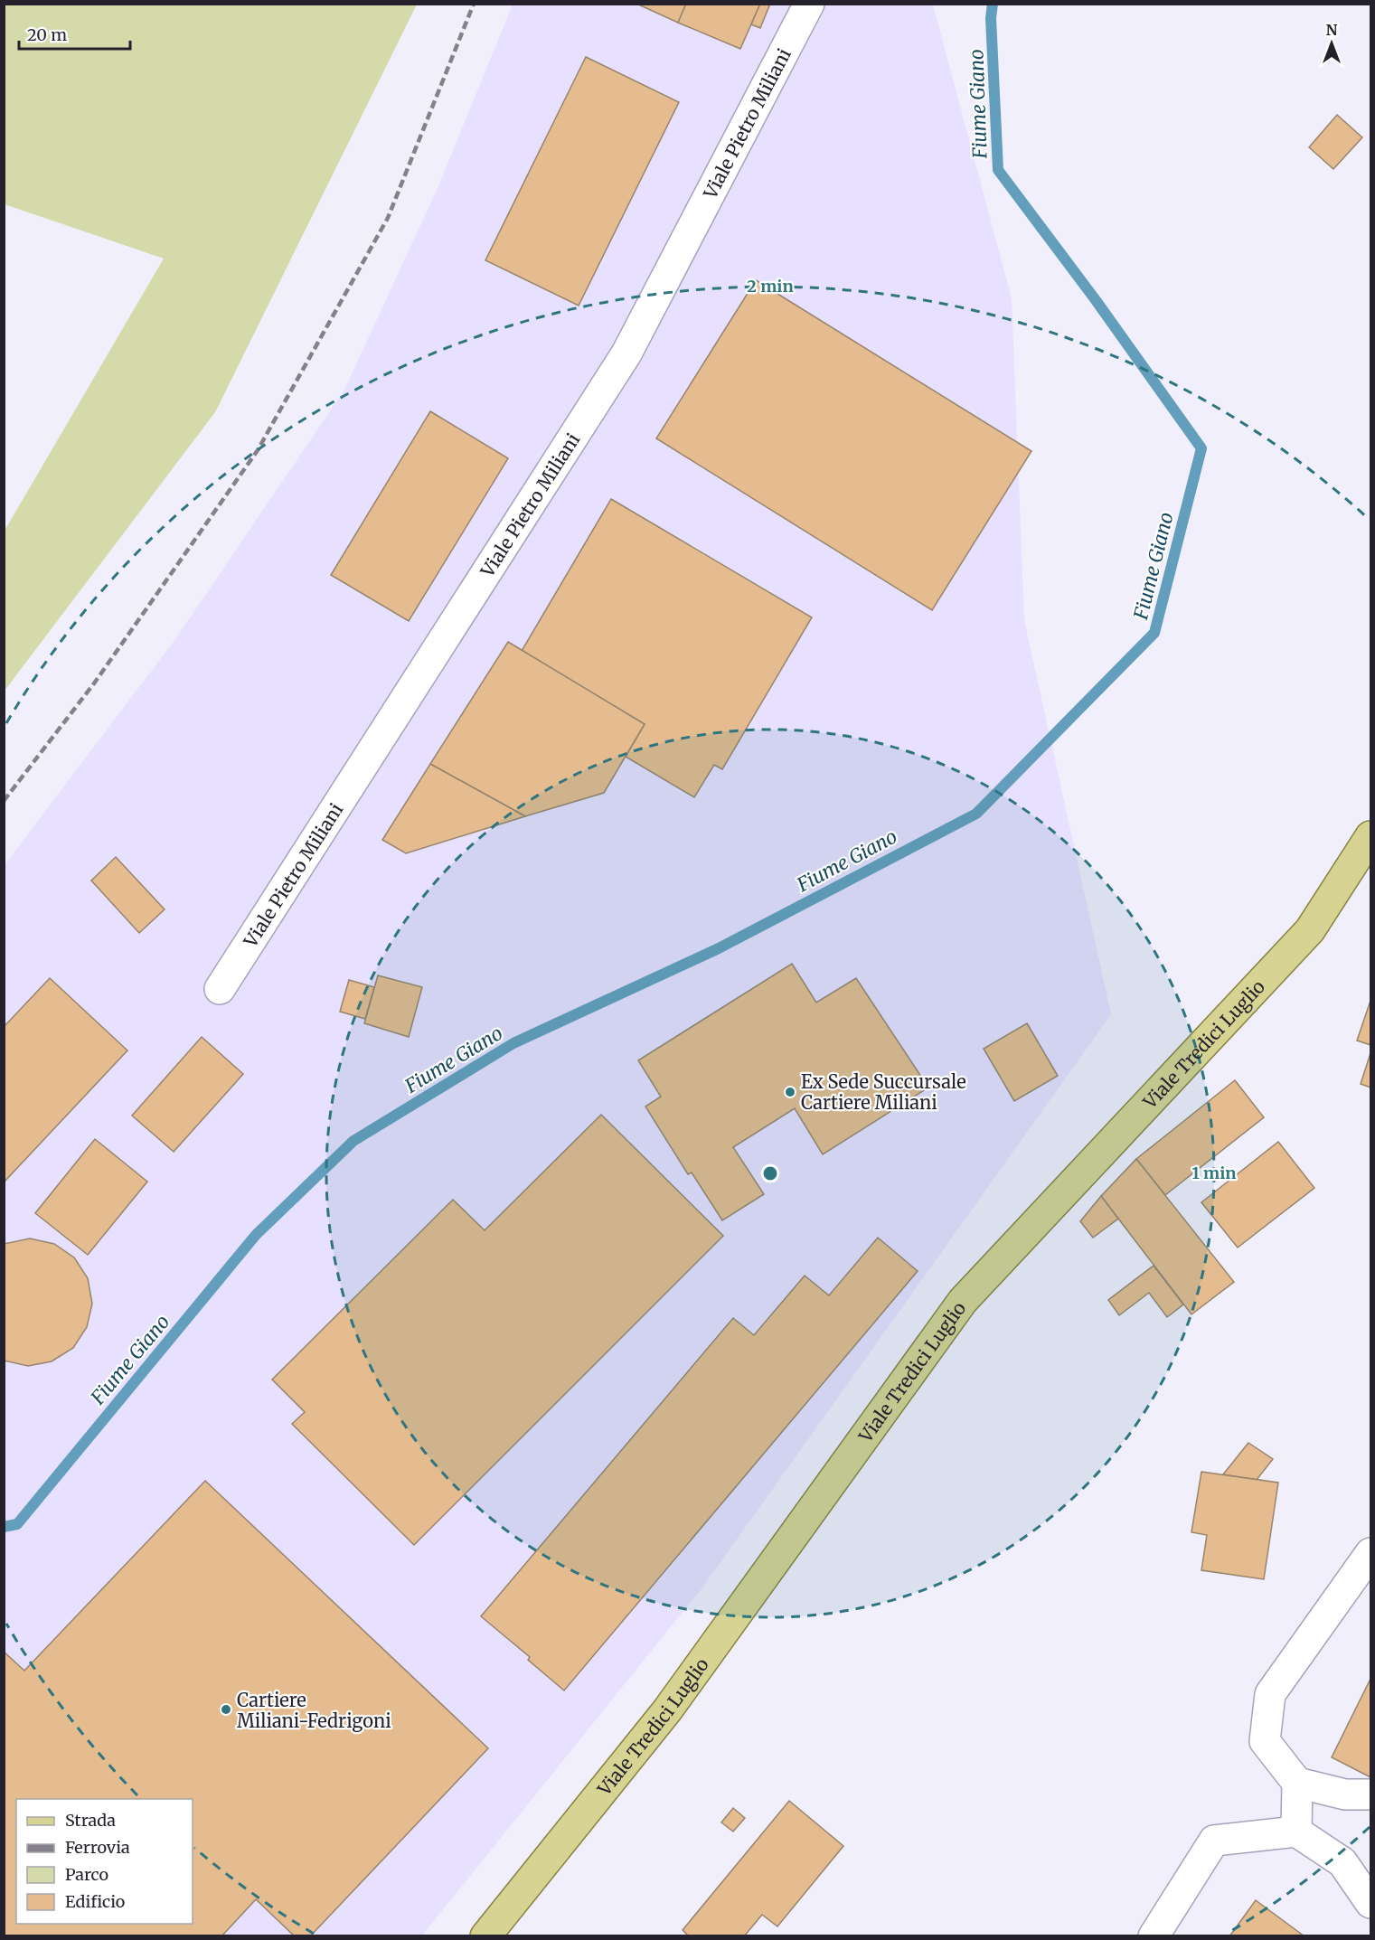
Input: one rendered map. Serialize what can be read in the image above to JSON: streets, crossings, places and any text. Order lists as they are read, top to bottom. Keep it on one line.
{"streets":{"main road":["Viale Tredici Luglio"],"street":["Viale Pietro Miliani"]},"water":["Fiume Giano"],"places":["Ex Sede Succursale Cartiere Miliani","Cartiere Miliani-Fedrigoni"],"legend":["Strada","Ferrovia","Parco","Edificio"],"scale_bar":"20 m","north":"top","rings":["2 min","1 min"]}
